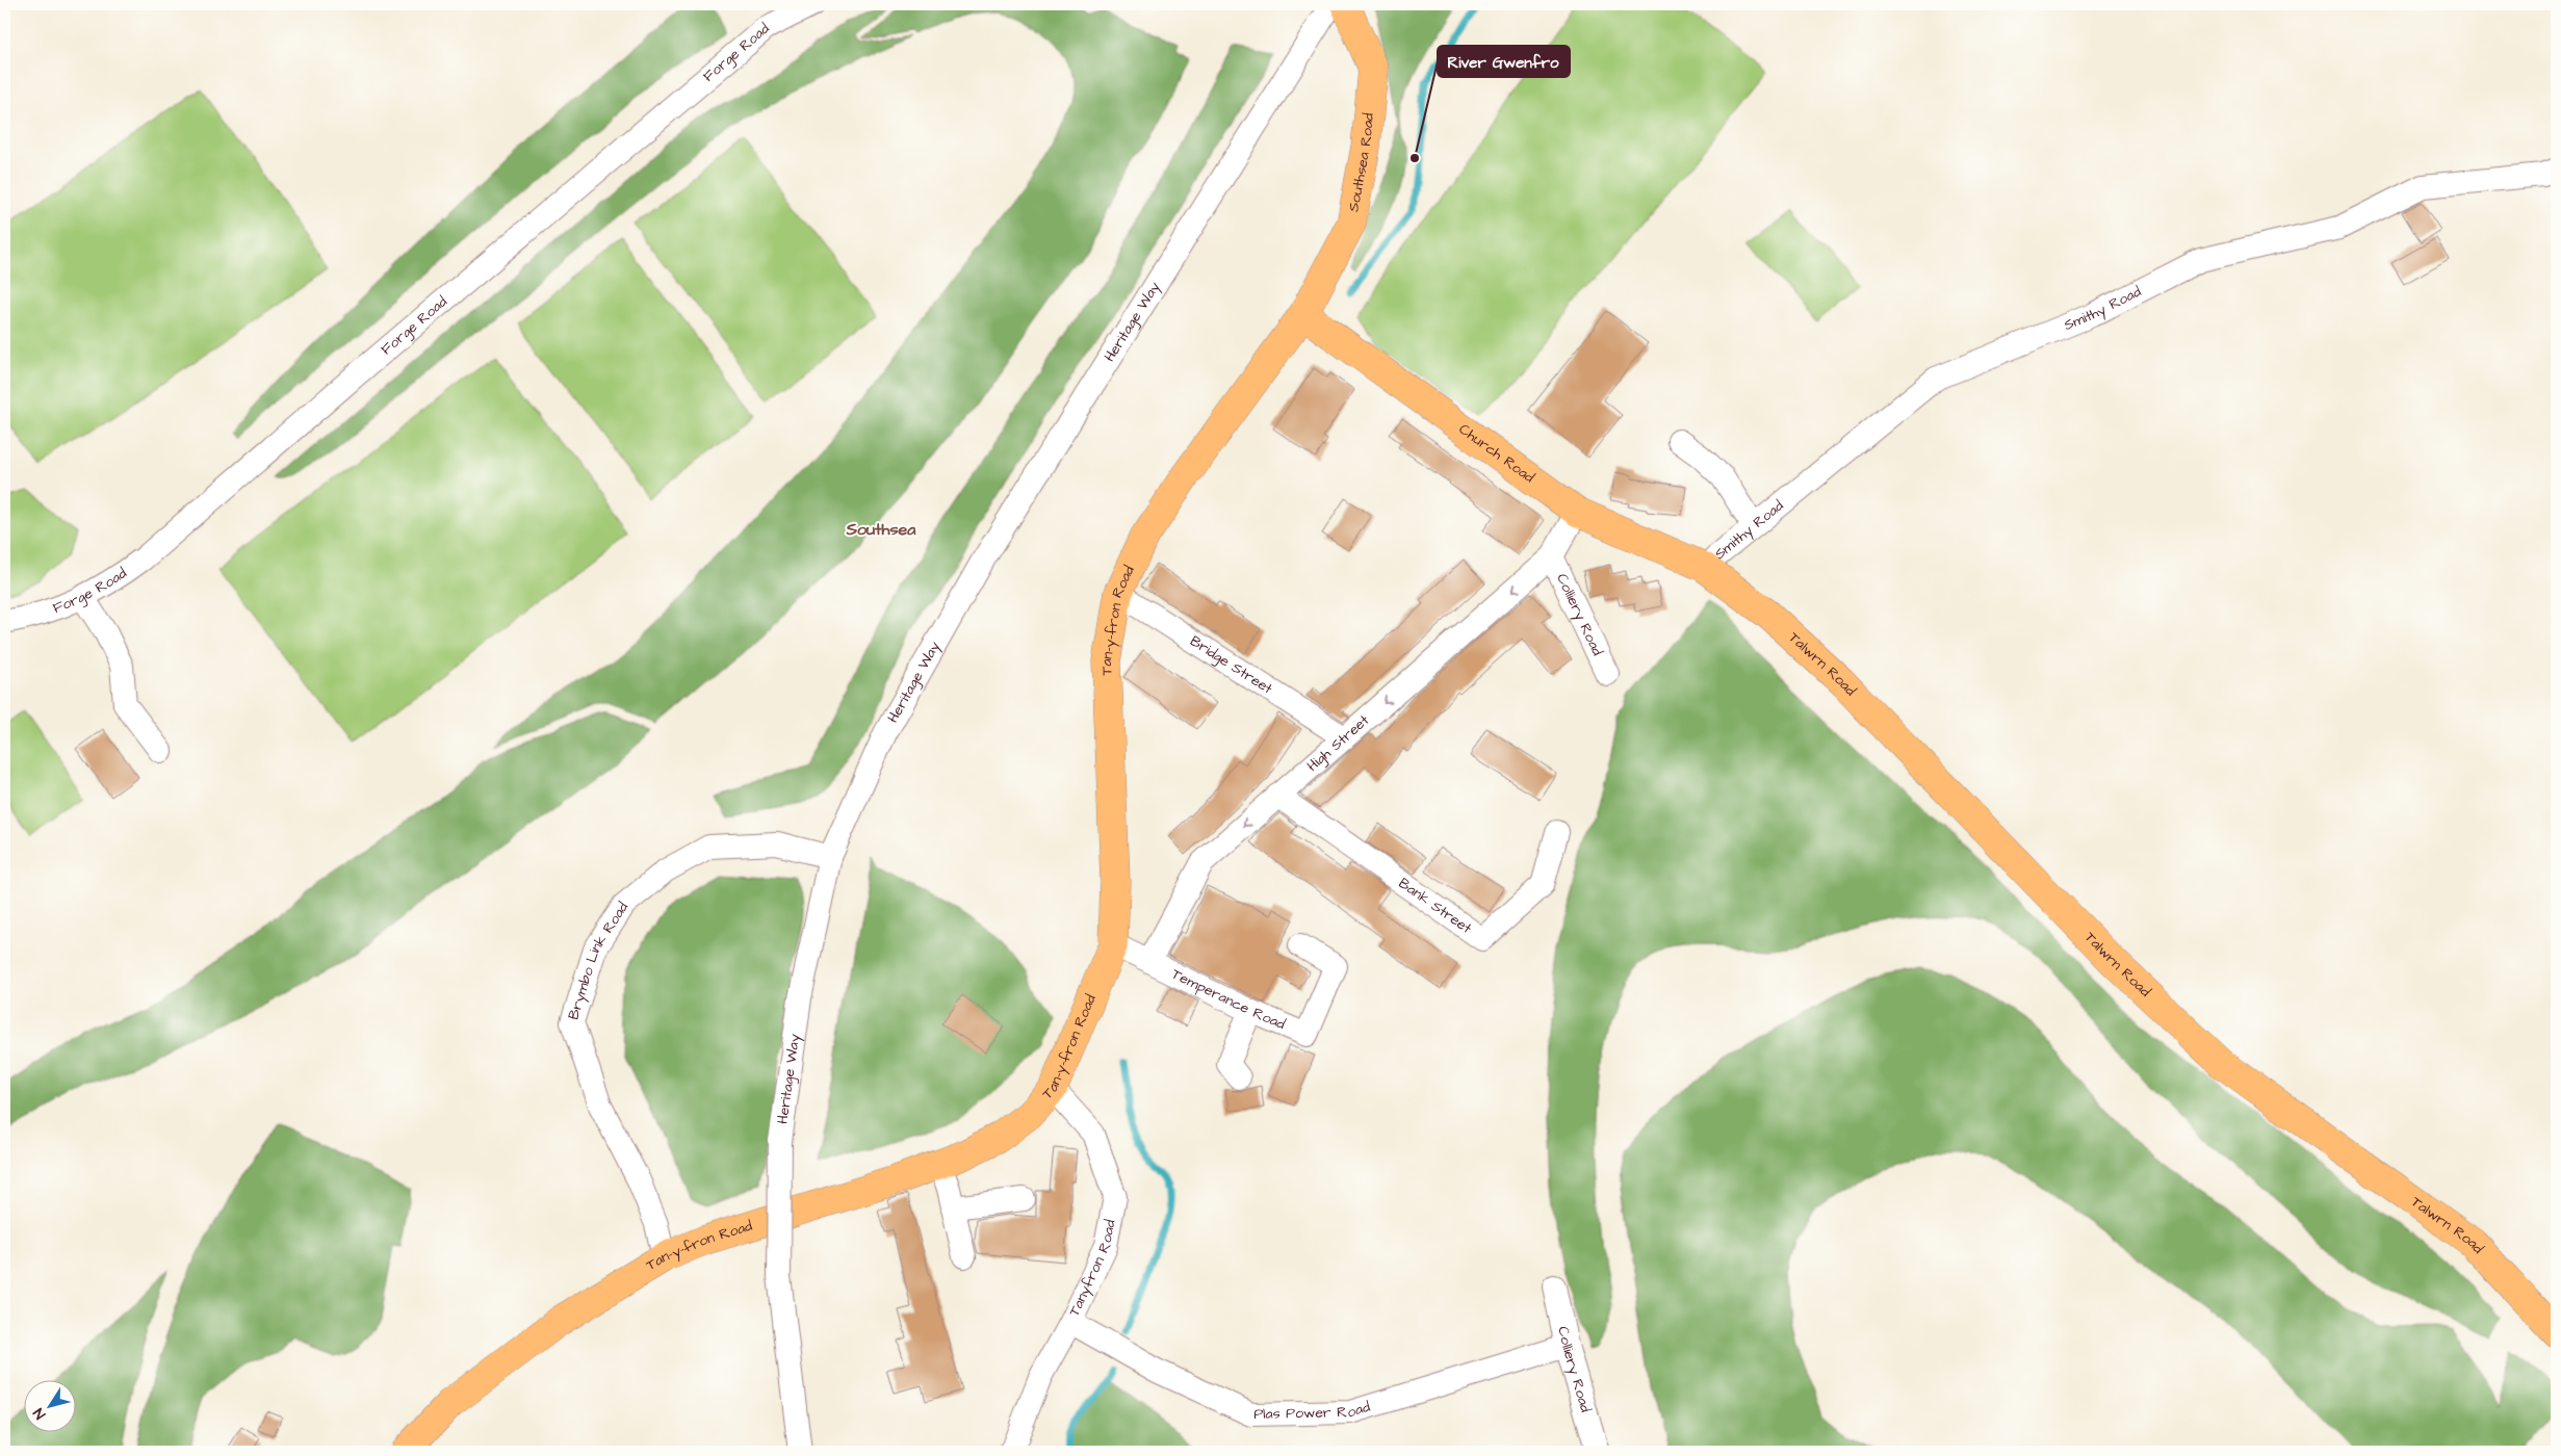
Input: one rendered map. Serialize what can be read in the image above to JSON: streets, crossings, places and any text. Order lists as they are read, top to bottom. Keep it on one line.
{"streets":{"main road":["Southsea Road","Church Road","Tan-y-fron Road","Talwrn Road"],"street":["Forge Road","Smithy Road","Heritage Way","Colliery Road","Bridge Street","High Street","Bank Street","Brymbo Link Road","Temperance Road","Tanyfron Road","Plas Power Road"]},"crossings":[["Southsea Road","Church Road"],["Southsea Road","Tan-y-fron Road"],["Smithy Road","Church Road"],["Smithy Road","Talwrn Road"],["Heritage Way","Brymbo Link Road"],["Church Road","Tan-y-fron Road"],["Church Road","Talwrn Road"],["Church Road","High Street"],["Colliery Road","High Street"],["Colliery Road","Plas Power Road"],["Tan-y-fron Road","Bridge Street"],["Tan-y-fron Road","Brymbo Link Road"],["Tan-y-fron Road","Tanyfron Road"],["Bridge Street","High Street"],["High Street","Bank Street"],["High Street","Temperance Road"],["Tanyfron Road","Plas Power Road"]],"one_way":["High Street"],"districts":["Southsea"],"places":["River Gwenfro"],"north":"bottom left"}
